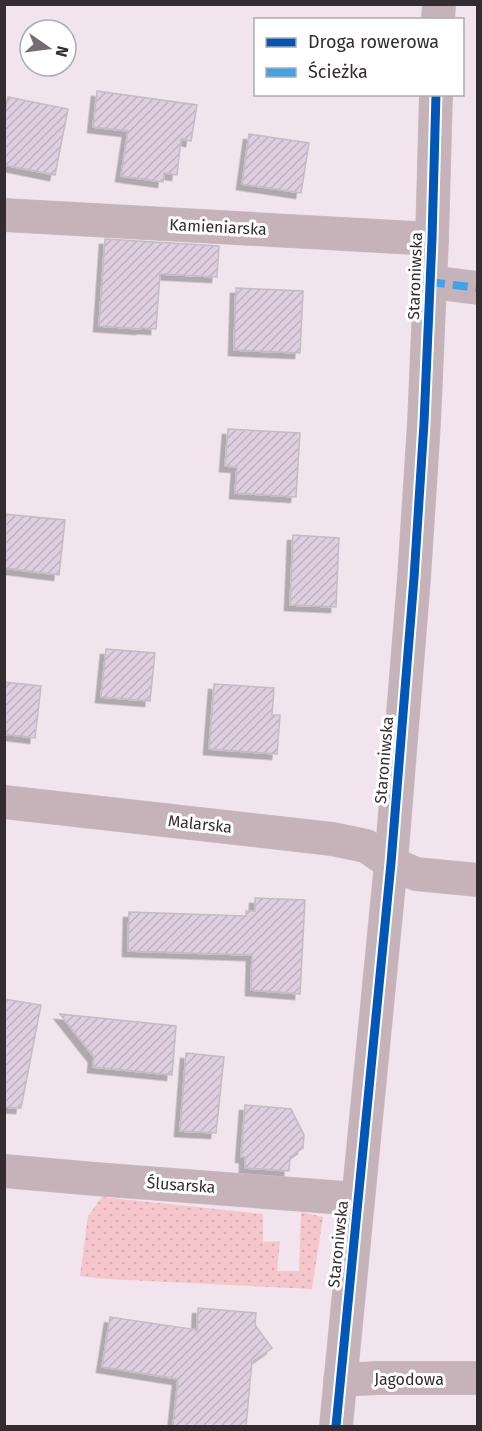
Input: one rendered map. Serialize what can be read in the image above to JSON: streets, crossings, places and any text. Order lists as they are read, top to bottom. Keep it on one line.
{"streets":{"street":["Kamieniarska","Staroniwska","Malarska","Ślusarska","Jagodowa"]},"crossings":[["Kamieniarska","Staroniwska"],["Staroniwska","Malarska"],["Staroniwska","Ślusarska"],["Staroniwska","Jagodowa"]],"legend":["Droga rowerowa","Ścieżka"],"north":"right"}
